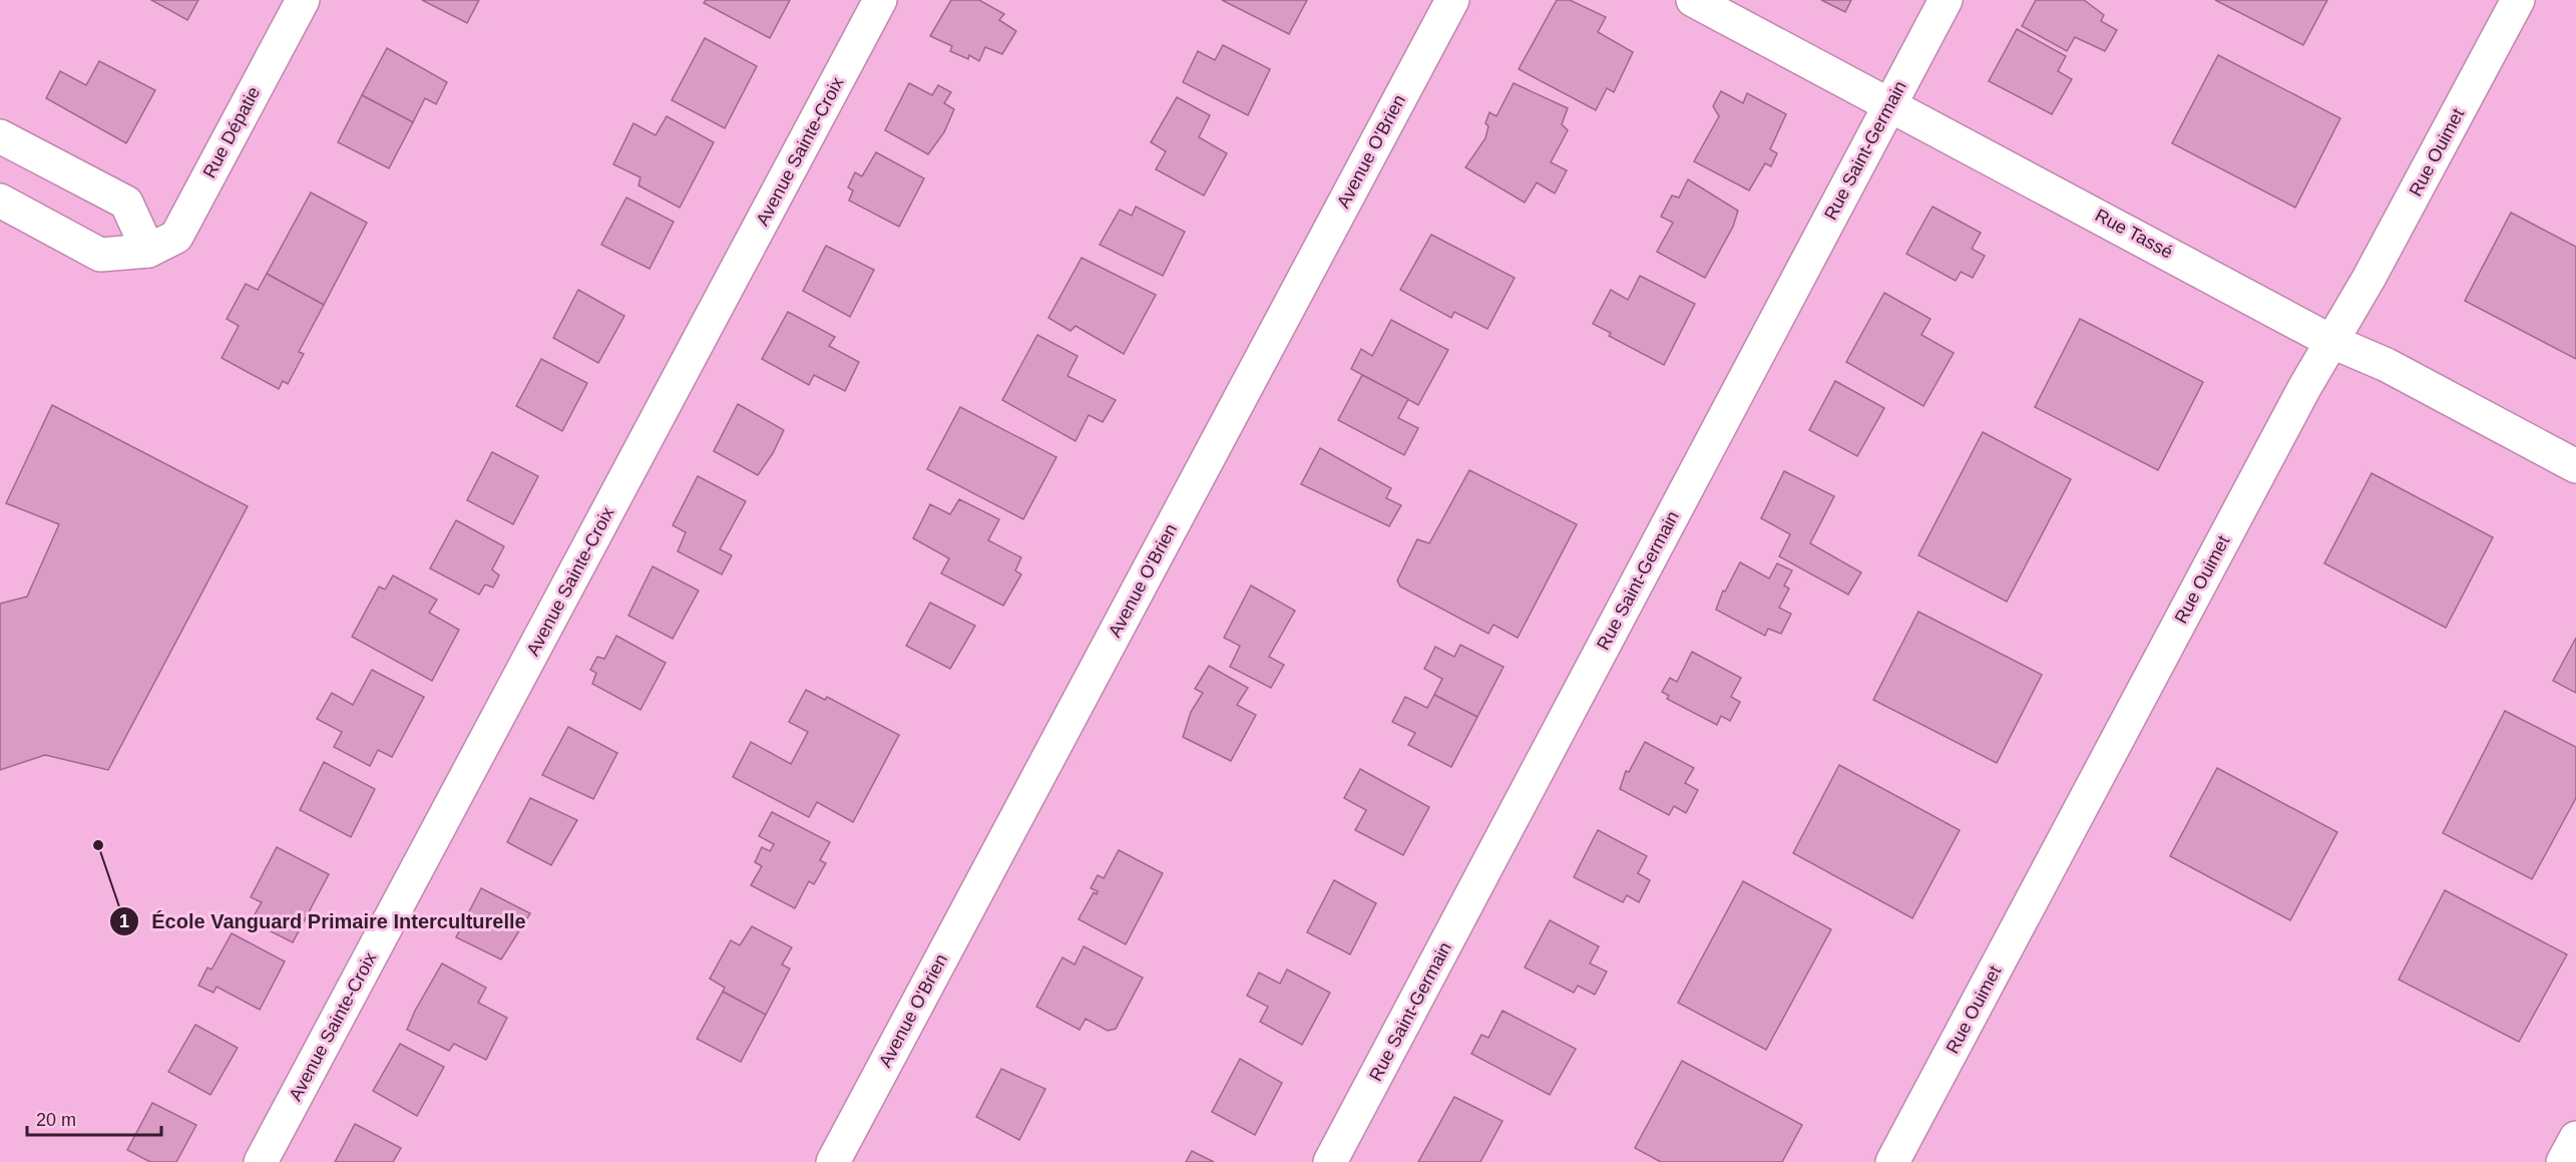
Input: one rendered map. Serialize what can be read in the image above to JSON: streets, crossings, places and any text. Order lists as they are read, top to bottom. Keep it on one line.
{"streets":{"street":["Rue Dépatie","Rue Saint-Germain","Avenue Sainte-Croix","Avenue O'Brien","Rue Ouimet","Rue Tassé"]},"crossings":[["Rue Saint-Germain","Rue Tassé"],["Rue Ouimet","Rue Tassé"]],"places":["École Vanguard Primaire Interculturelle"],"scale_bar":"20 m"}
